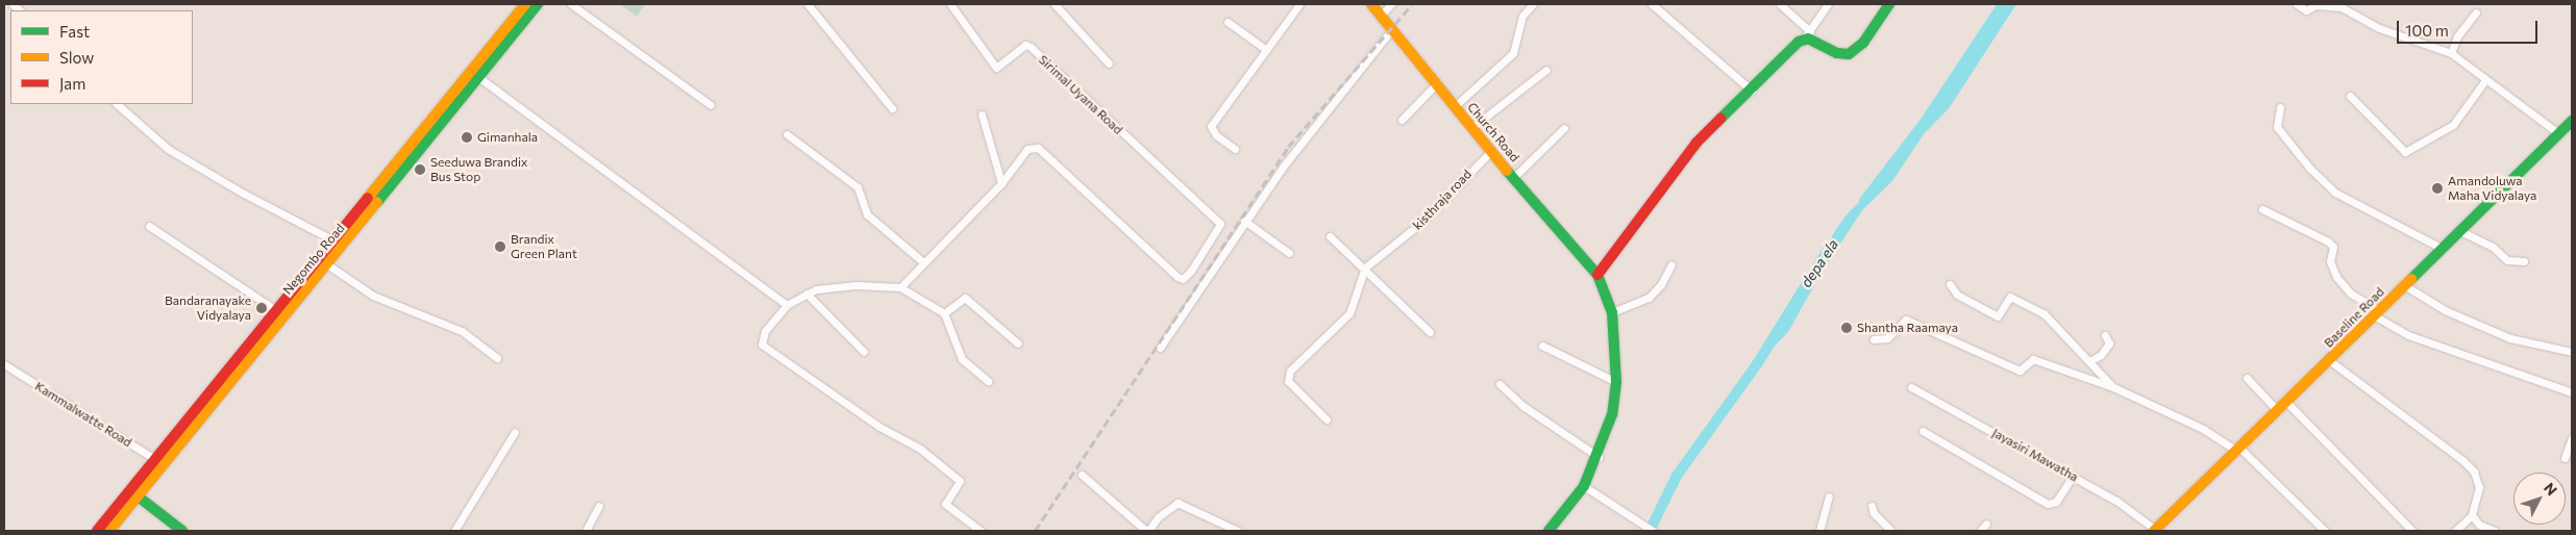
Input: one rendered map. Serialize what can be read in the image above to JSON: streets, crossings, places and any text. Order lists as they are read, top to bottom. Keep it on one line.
{"streets":{"main road":["Church Road","Negombo Road","Baseline Road"],"street":["Sirimal Uyana Road","kisthraja road","Kammalwatte Road","Jayasiri Mawatha"]},"crossings":[["Church Road","kisthraja road"],["Negombo Road","Kammalwatte Road"],["Baseline Road","Jayasiri Mawatha"]],"water":["depa ela"],"places":["Gimanhala","Seeduwa Brandix Bus Stop","Amandoluwa Maha Vidyalaya","Brandix Green Plant","Bandaranayake Vidyalaya","Shantha Raamaya"],"legend":["Fast","Slow","Jam"],"scale_bar":"100 m","north":"top right"}
